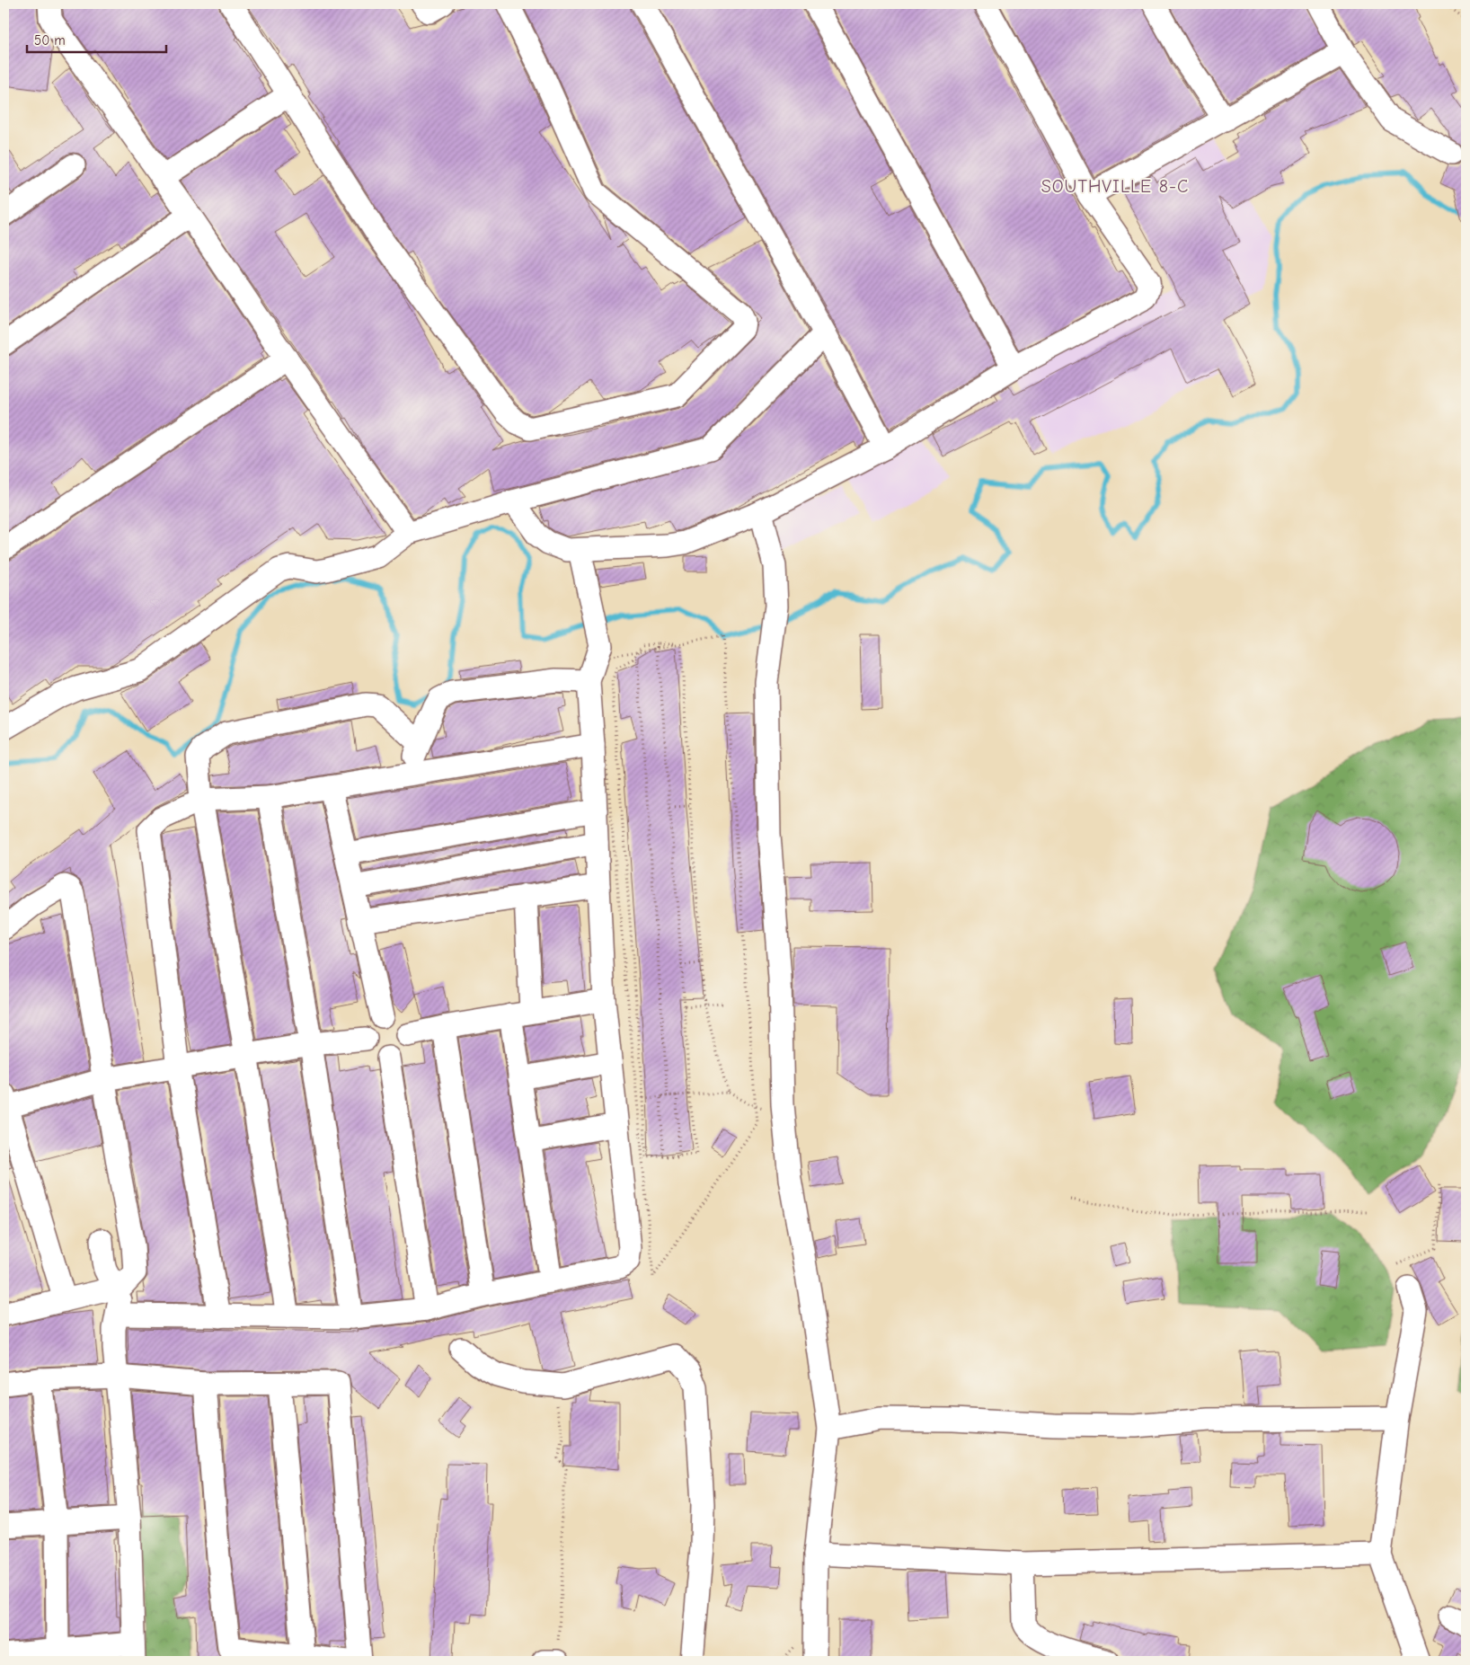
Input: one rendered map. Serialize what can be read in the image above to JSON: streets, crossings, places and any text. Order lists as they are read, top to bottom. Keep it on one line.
{"districts":["SOUTHVILLE 8-C"],"scale_bar":"50 m"}
